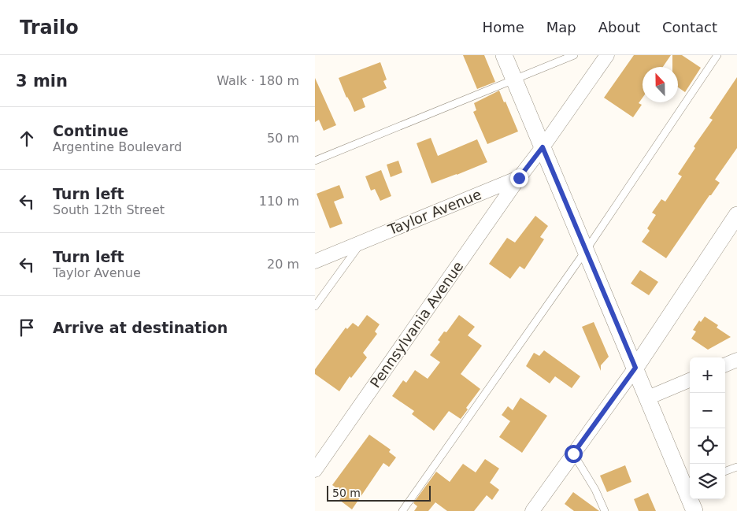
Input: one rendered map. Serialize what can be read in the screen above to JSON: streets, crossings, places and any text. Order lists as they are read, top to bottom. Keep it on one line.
{"streets":{"street":["Taylor Avenue","Pennsylvania Avenue"]},"crossings":[["Taylor Avenue","Pennsylvania Avenue"]],"scale_bar":"50 m","north":"top","page":{"header":"Trailo","nav":["Home","Map","About","Contact"],"heading":["3 min","Walk · 180 m"],"list":[["Continue","Argentine Boulevard","50 m"],["Turn left","South 12th Street","110 m"],["Turn left","Taylor Avenue","20 m"],"Arrive at destination"],"map_buttons":["+","−"],"scale":"50 m"}}
